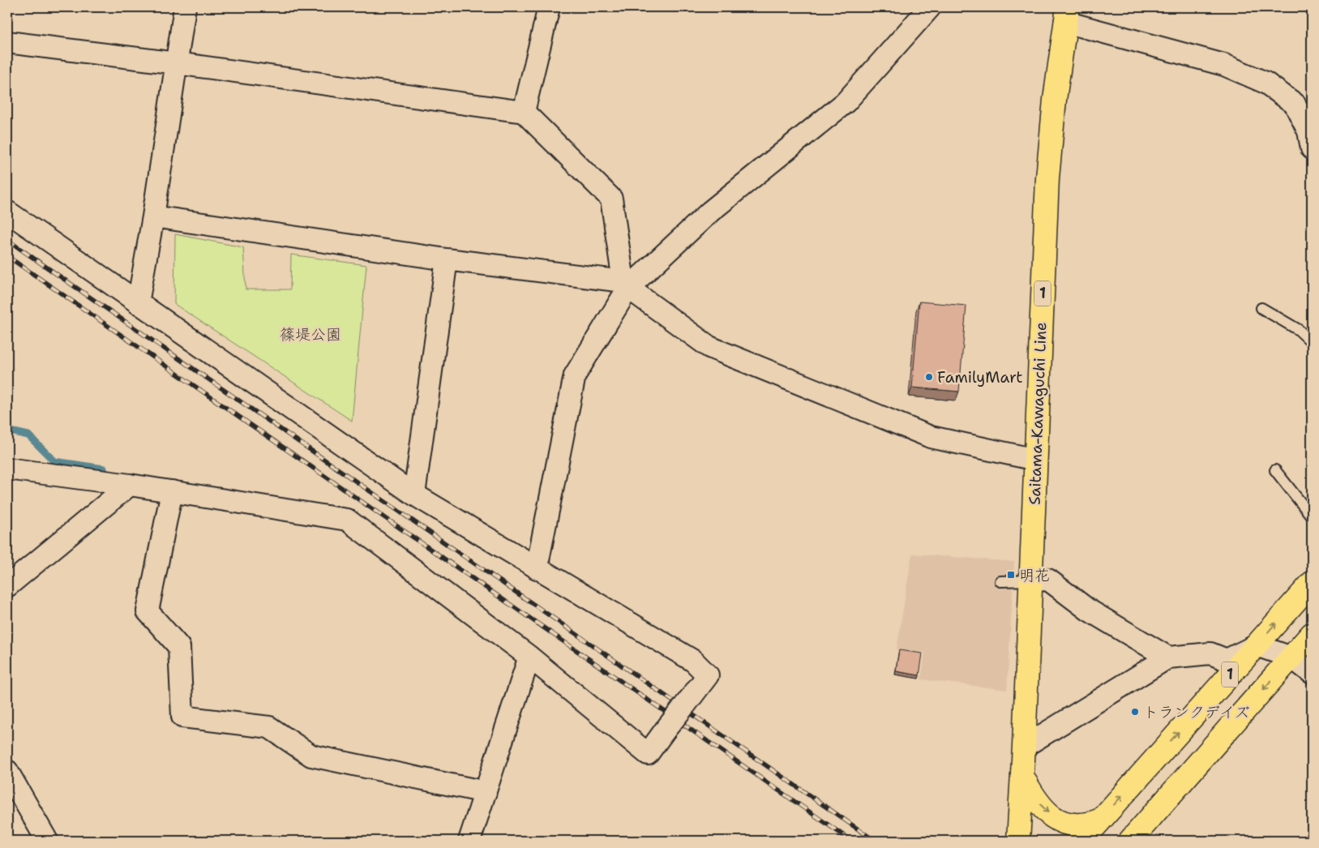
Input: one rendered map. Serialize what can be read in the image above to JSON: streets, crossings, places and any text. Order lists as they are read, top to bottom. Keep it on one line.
{"streets":{"main road":["1","Saitama-Kawaguchi Line"]},"parks":["篠堤公園"],"places":{"other":["FamilyMart","トランクデイズ"],"transit":["明花"]}}
